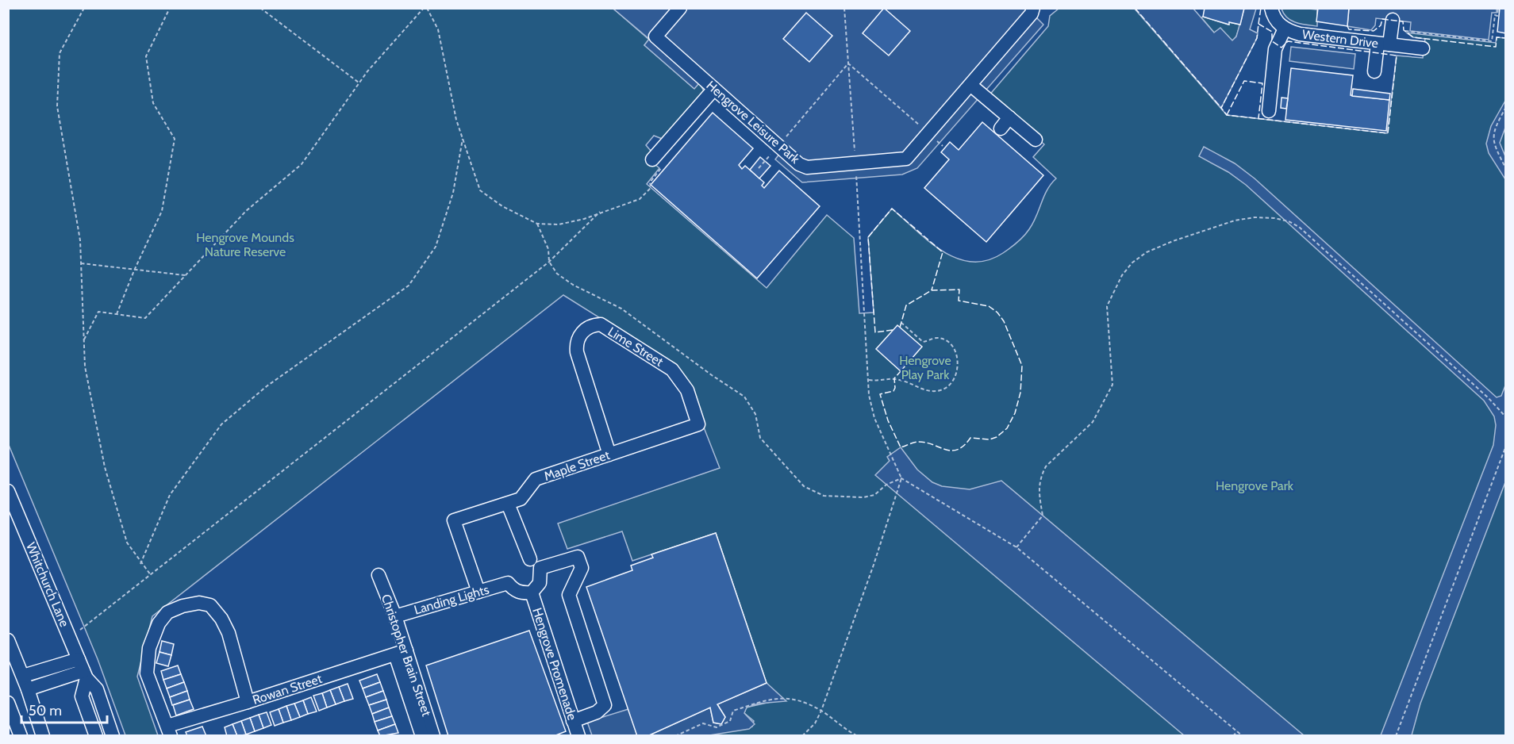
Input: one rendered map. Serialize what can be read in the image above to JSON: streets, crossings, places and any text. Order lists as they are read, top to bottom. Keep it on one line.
{"streets":{"street":["Western Drive","Hengrove Leisure Park","Lime Street","Maple Street","Whitchurch Lane","Landing Lights","Christopher Brain Street","Hengrove Promenade","Rowan Street"]},"crossings":[["Lime Street","Maple Street"],["Maple Street","Landing Lights"],["Landing Lights","Christopher Brain Street"],["Landing Lights","Hengrove Promenade"],["Christopher Brain Street","Rowan Street"]],"parks":["Hengrove Mounds Nature Reserve","Hengrove Play Park","Hengrove Park"],"scale_bar":"50 m"}
